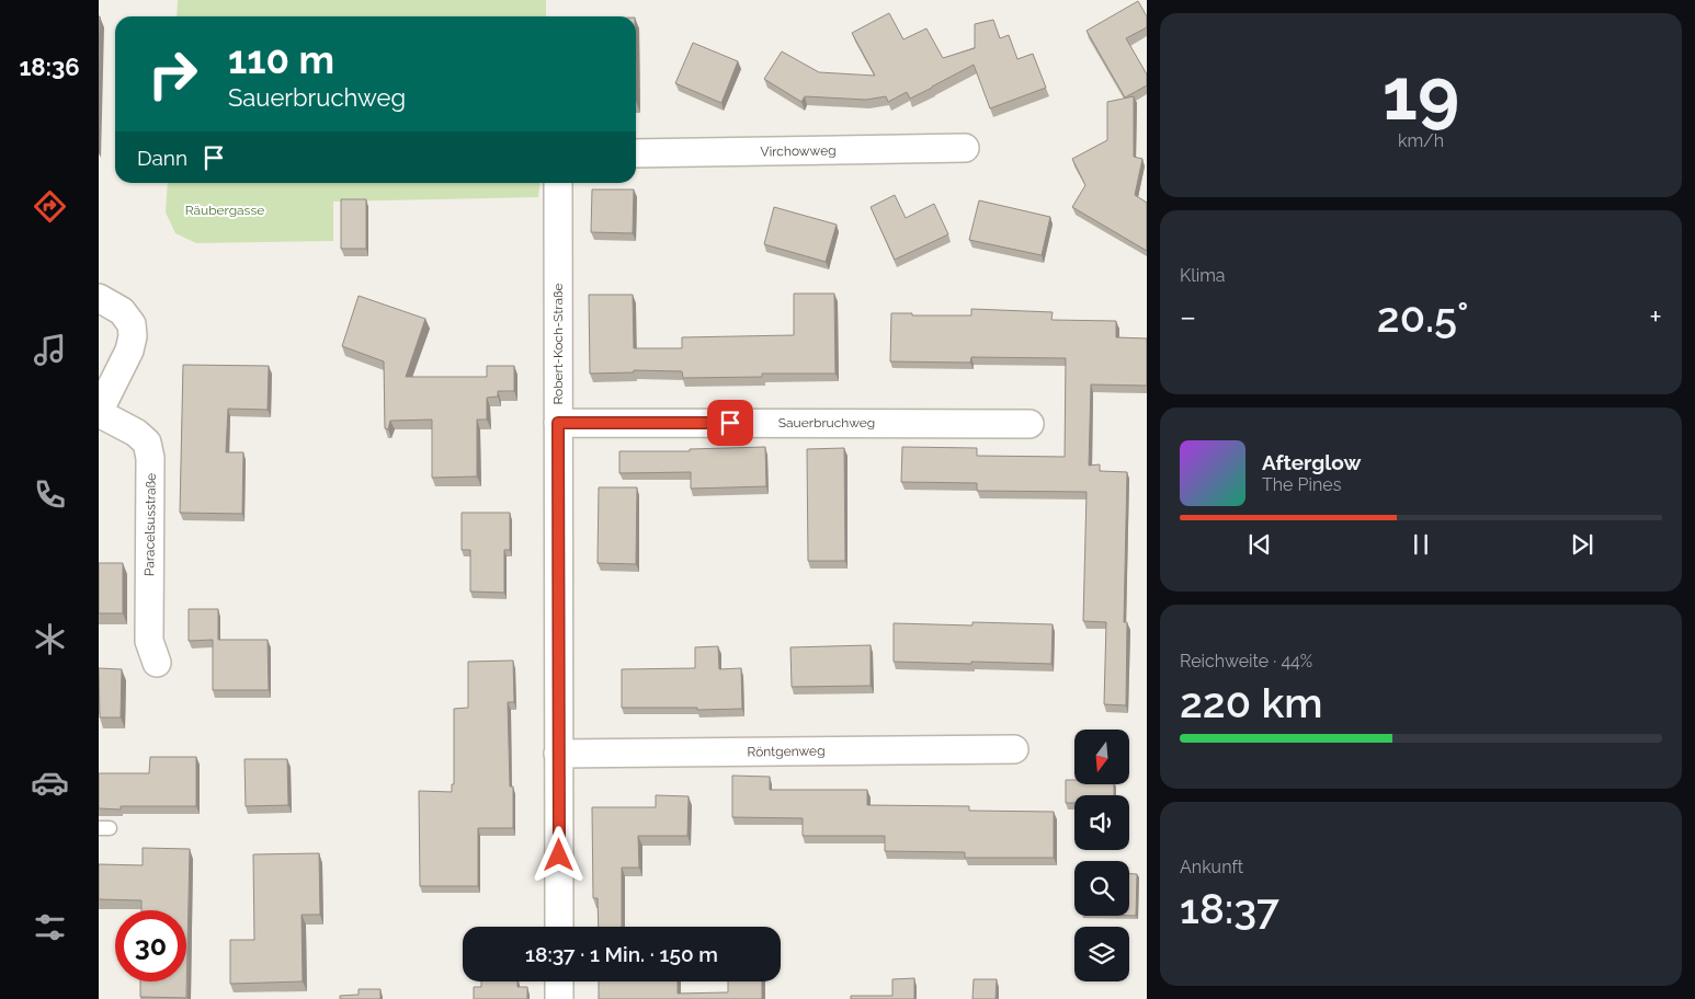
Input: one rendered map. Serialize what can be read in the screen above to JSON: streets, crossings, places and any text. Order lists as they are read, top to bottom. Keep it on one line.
{"streets":{"street":["Virchowweg","Robert-Koch-Straße","Sauerbruchweg","Paracelsusstraße","Röntgenweg"]},"crossings":[["Robert-Koch-Straße","Sauerbruchweg"],["Robert-Koch-Straße","Röntgenweg"]],"parks":["Räubergasse"],"north":"bottom","page":{"tabs":"18:36","tile":[["19","km/h"],"Klima",["Reichweite · 44%","220 km"],["Ankunft","18:37"]],"turn":["110 m","Sauerbruchweg"],"then":"Dann","heat":["−","20.5°","+"],"song":["Afterglow","The Pines"],"limit":"30","trip":"18:37 · 1 Min. · 150 m"}}
